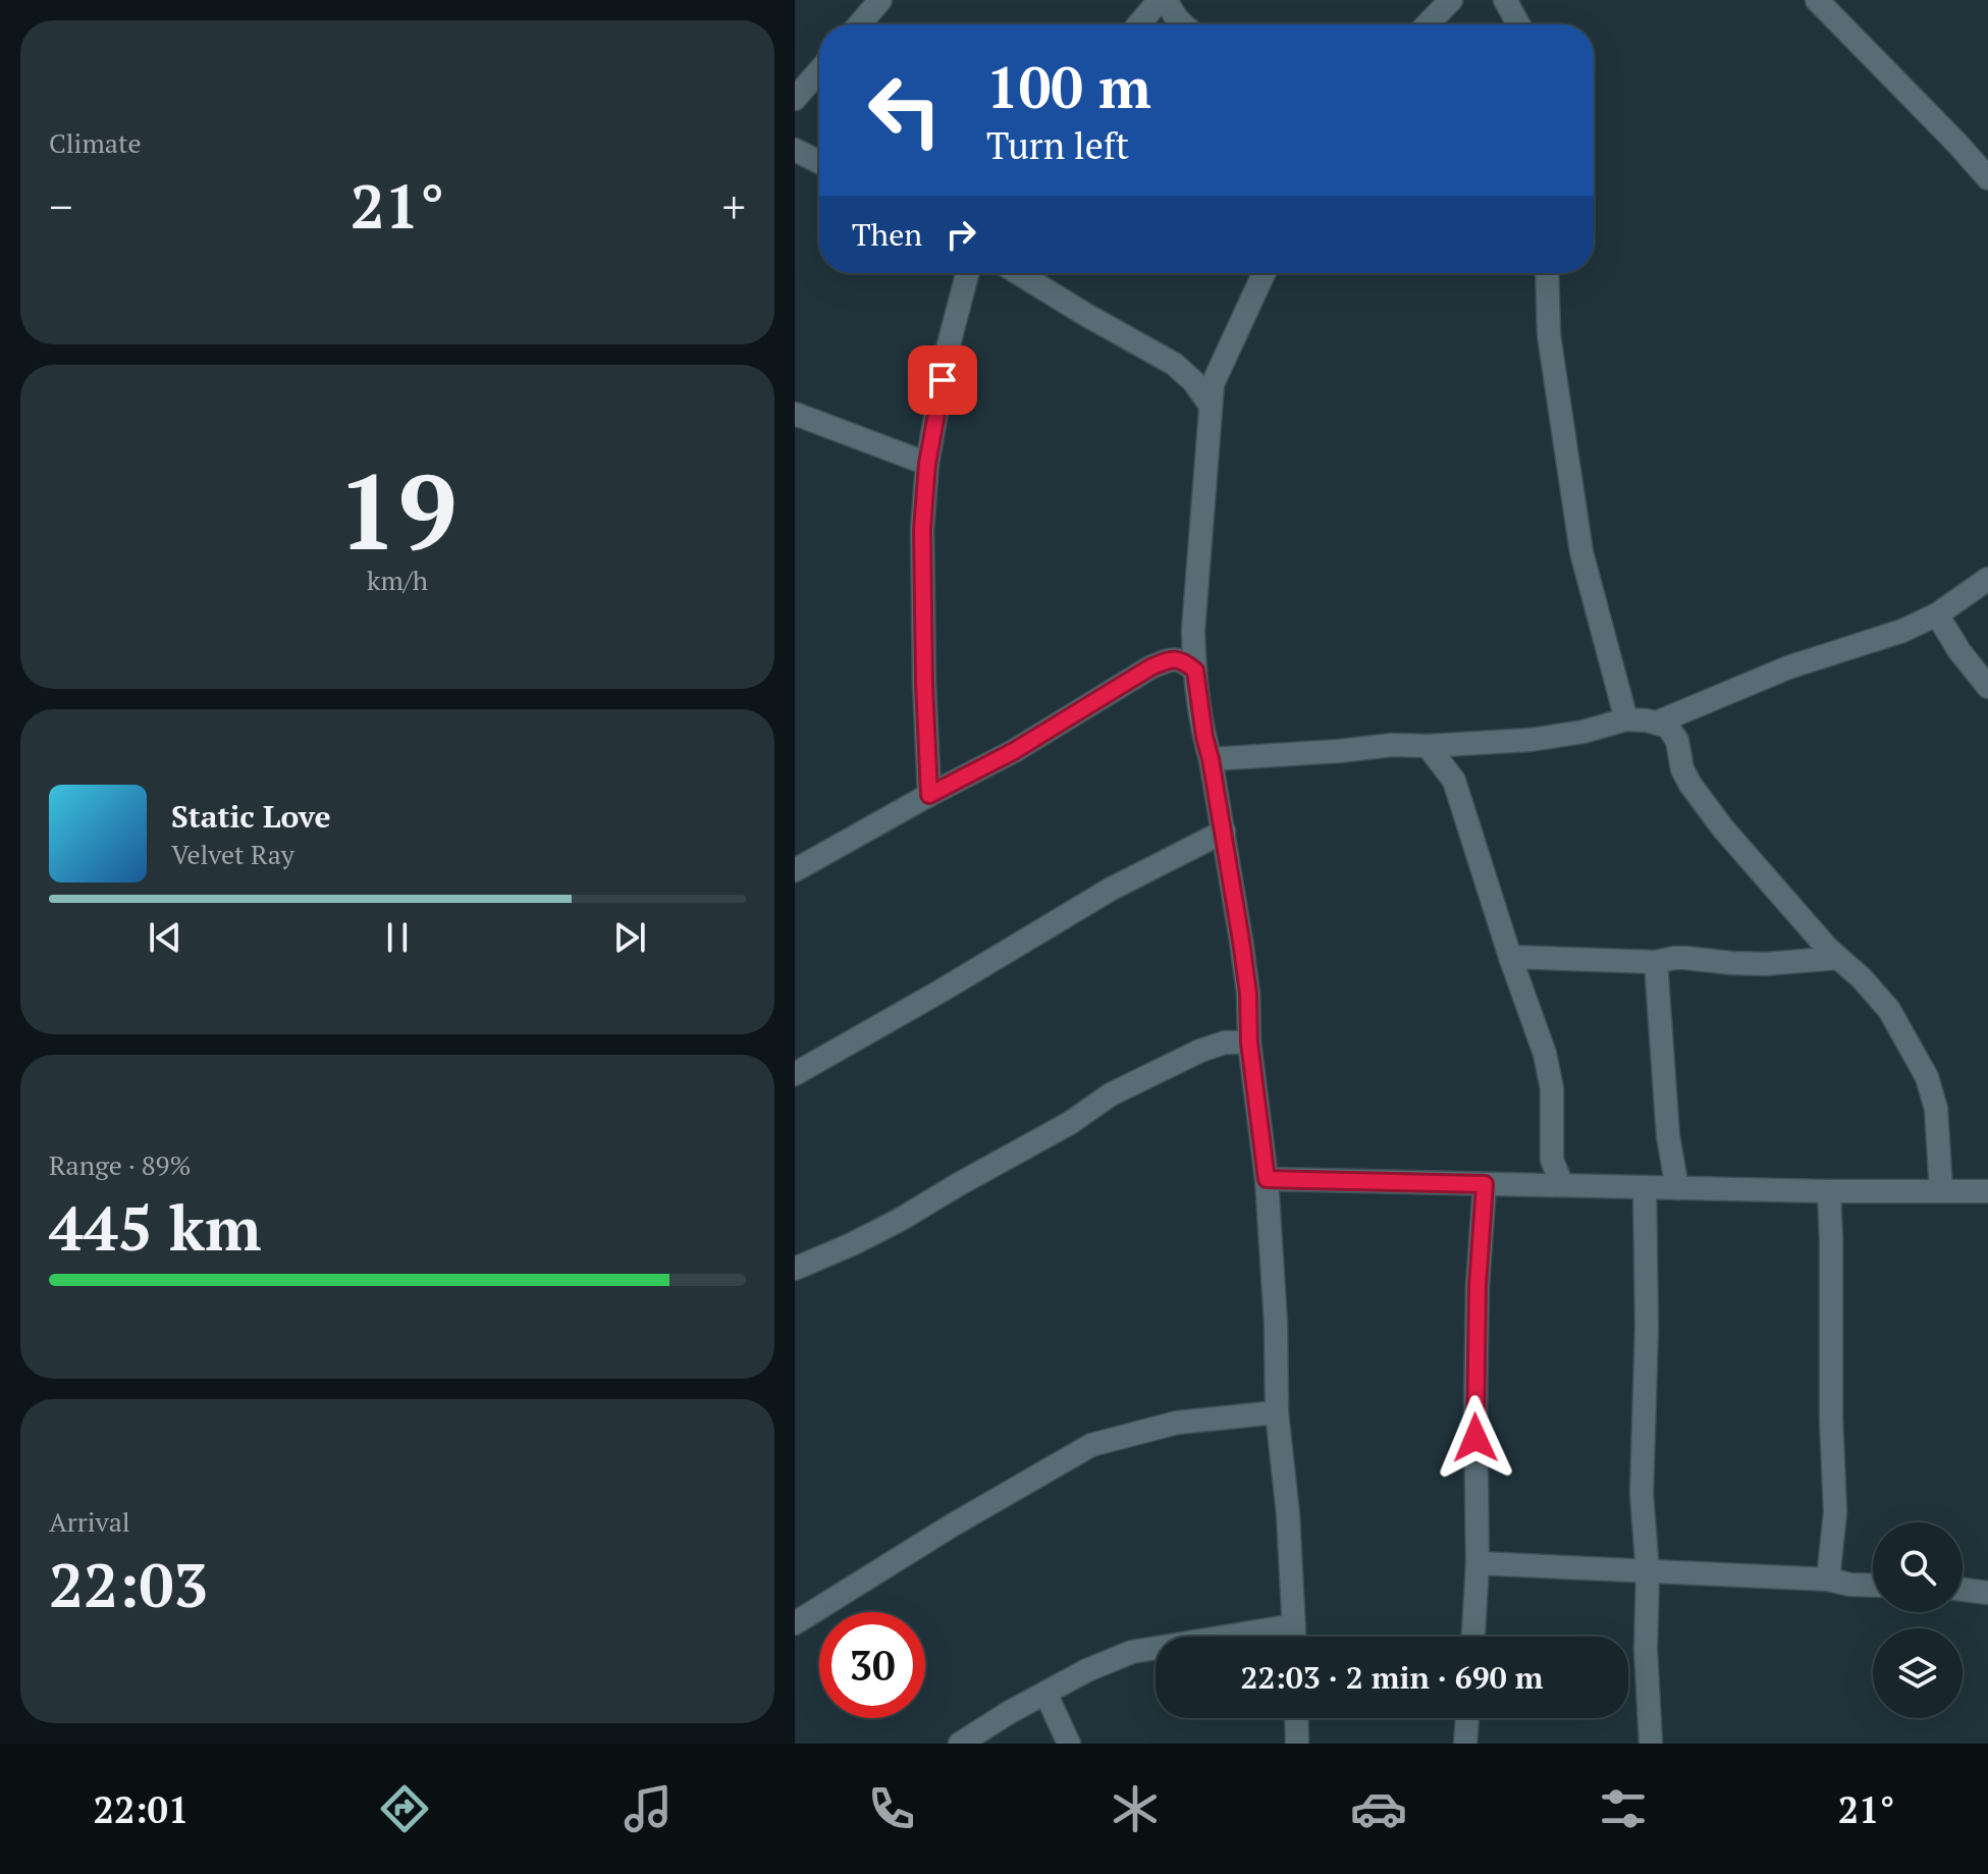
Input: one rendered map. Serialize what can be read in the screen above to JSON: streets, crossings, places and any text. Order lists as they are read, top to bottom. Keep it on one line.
{"page":{"tile":["Climate",["19","km/h"],["Range · 89%","445 km"],["Arrival","22:03"]],"turn":["100 m","Turn left"],"heat":["−","21°","+"],"then":"Then","song":["Static Love","Velvet Ray"],"limit":"30","trip":"22:03 · 2 min · 690 m","tabs":["22:01","21°"]}}
